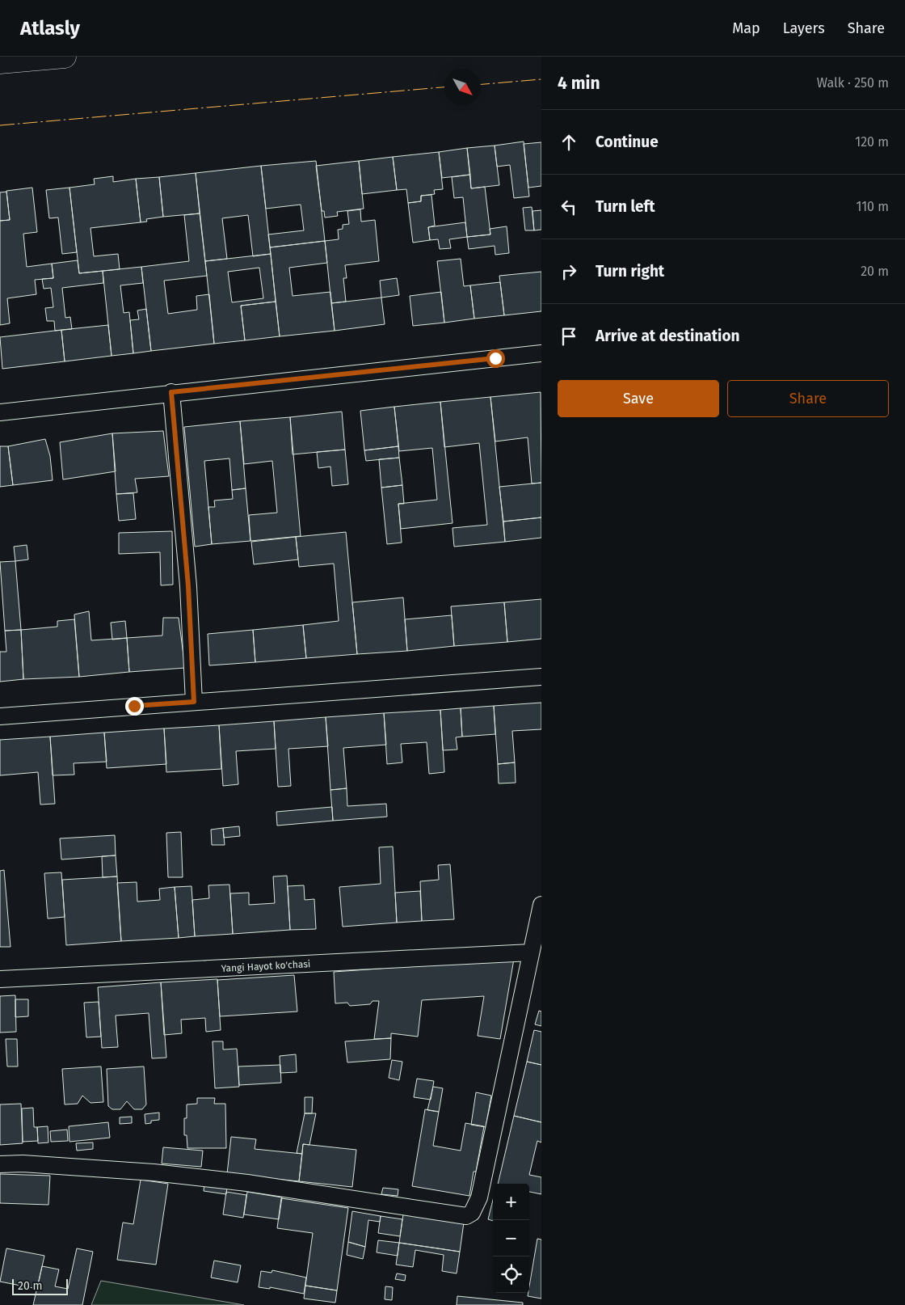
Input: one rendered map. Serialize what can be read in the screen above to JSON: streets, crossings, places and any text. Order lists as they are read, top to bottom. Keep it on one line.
{"streets":{"street":["Yangi Hayot ko'chasi"]},"scale_bar":"20 m","north":"bottom right","page":{"header":"Atlasly","nav":["Map","Layers","Share"],"heading":["4 min","Walk · 250 m"],"list":[["Continue","120 m"],["Turn left","110 m"],["Turn right","20 m"],"Arrive at destination"],"buttons":["Save","Share"],"map_buttons":["+","−"],"scale":"20 m"}}
